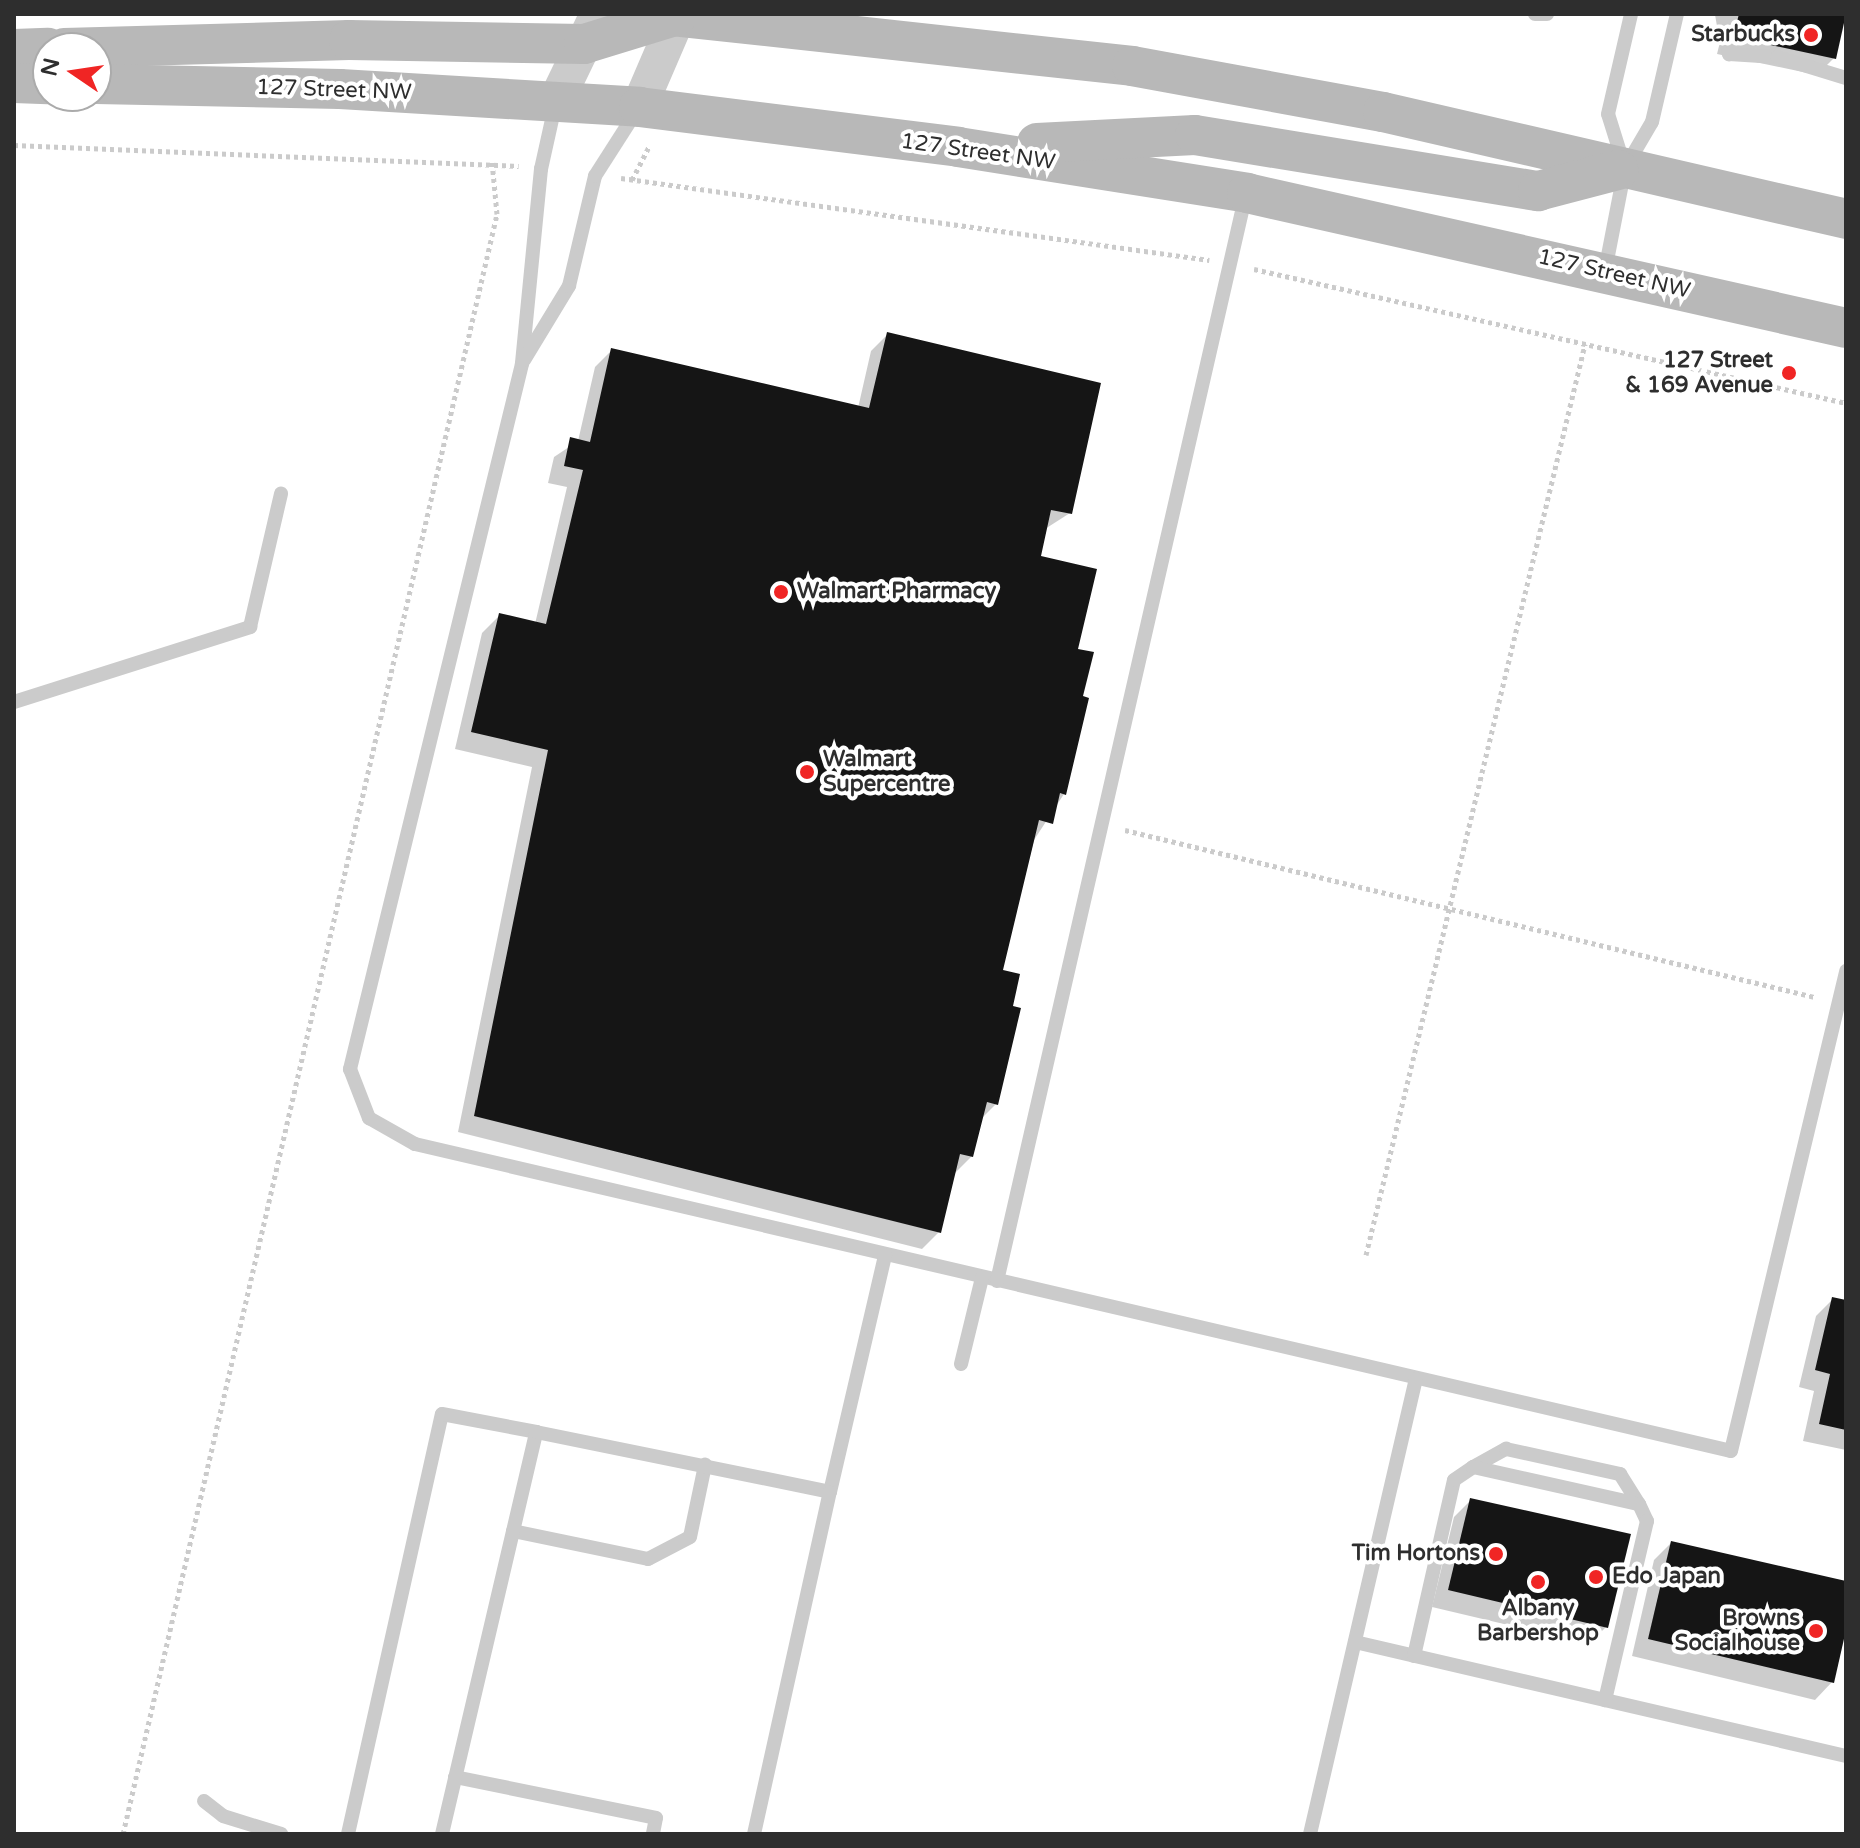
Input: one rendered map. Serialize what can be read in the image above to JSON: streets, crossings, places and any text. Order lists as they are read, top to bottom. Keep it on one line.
{"streets":{"main road":["127 Street NW"]},"places":["Starbucks","127 Street & 169 Avenue","Walmart Pharmacy","Walmart Supercentre","Tim Hortons","Edo Japan","Albany Barbershop","Browns Socialhouse"],"north":"left"}
